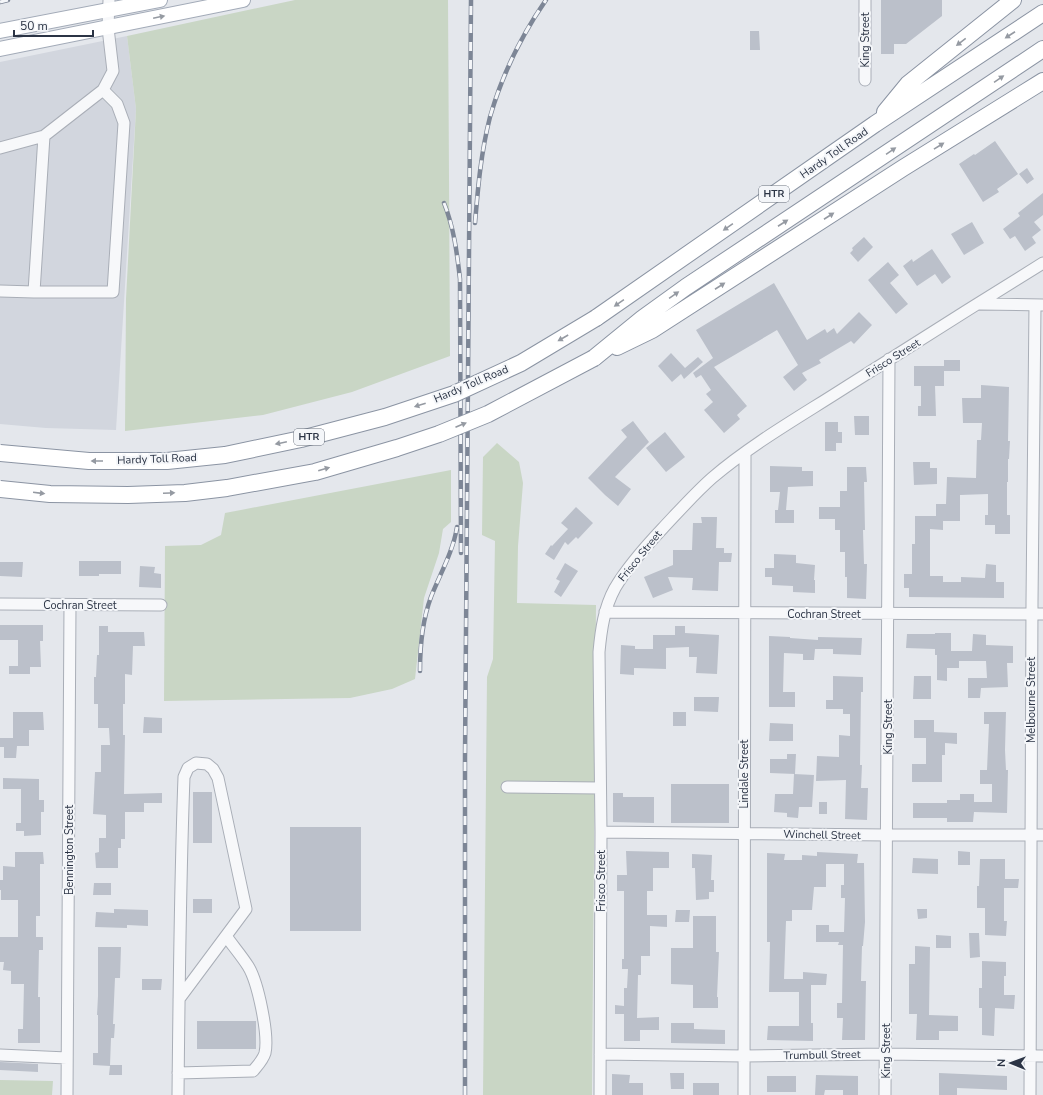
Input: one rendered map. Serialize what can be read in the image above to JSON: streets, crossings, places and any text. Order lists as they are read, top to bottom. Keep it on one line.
{"streets":{"highway":["Hardy Toll Road","HTR"],"street":["King Street","Frisco Street","Cochran Street","Melbourne Street","Lindale Street","Winchell Street","Bennington Street","Trumbull Street"]},"crossings":[["King Street","Frisco Street"],["King Street","Cochran Street"],["King Street","Winchell Street"],["King Street","Trumbull Street"],["Frisco Street","Cochran Street"],["Frisco Street","Lindale Street"],["Frisco Street","Winchell Street"],["Frisco Street","Trumbull Street"],["Cochran Street","Melbourne Street"],["Cochran Street","Lindale Street"],["Cochran Street","Bennington Street"],["Melbourne Street","Winchell Street"],["Melbourne Street","Trumbull Street"],["Lindale Street","Winchell Street"],["Lindale Street","Trumbull Street"]],"scale_bar":"50 m","north":"left"}
